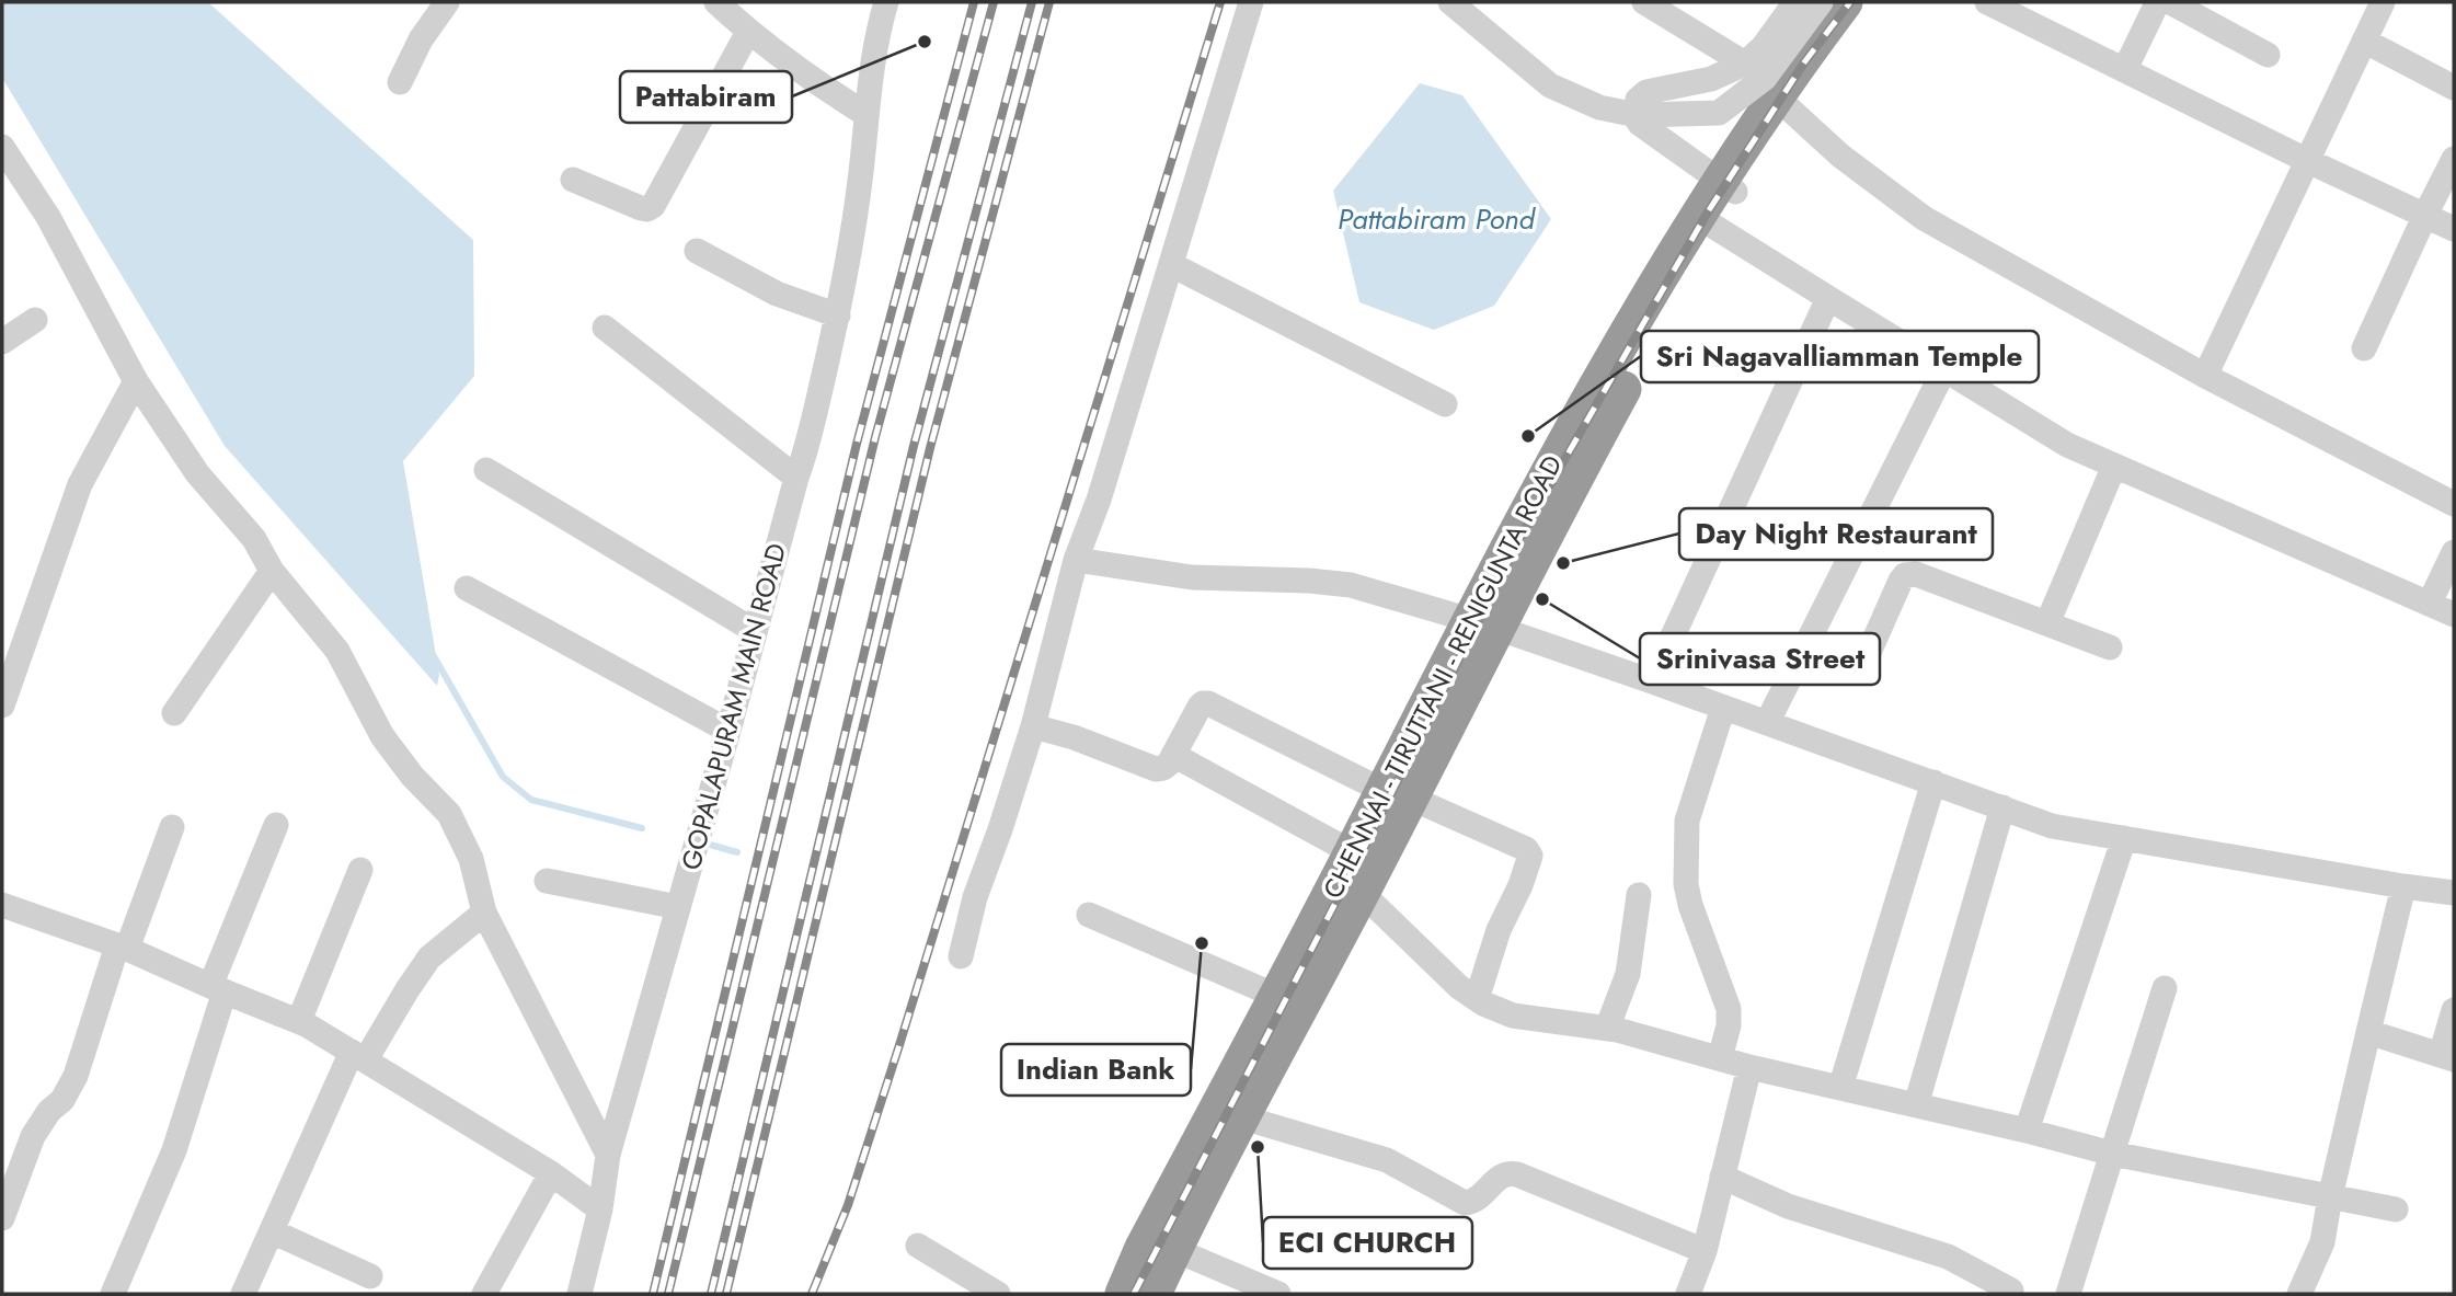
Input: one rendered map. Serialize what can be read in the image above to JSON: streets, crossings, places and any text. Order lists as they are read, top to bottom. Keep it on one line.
{"streets":{"highway":["CHENNAI - TIRUTTANI - RENIGUNTA ROAD"],"street":["GOPALAPURAM MAIN ROAD"]},"water":["Pattabiram Pond"],"places":["Pattabiram","Sri Nagavalliamman Temple","Day Night Restaurant","Srinivasa Street","Indian Bank","ECI CHURCH"]}
